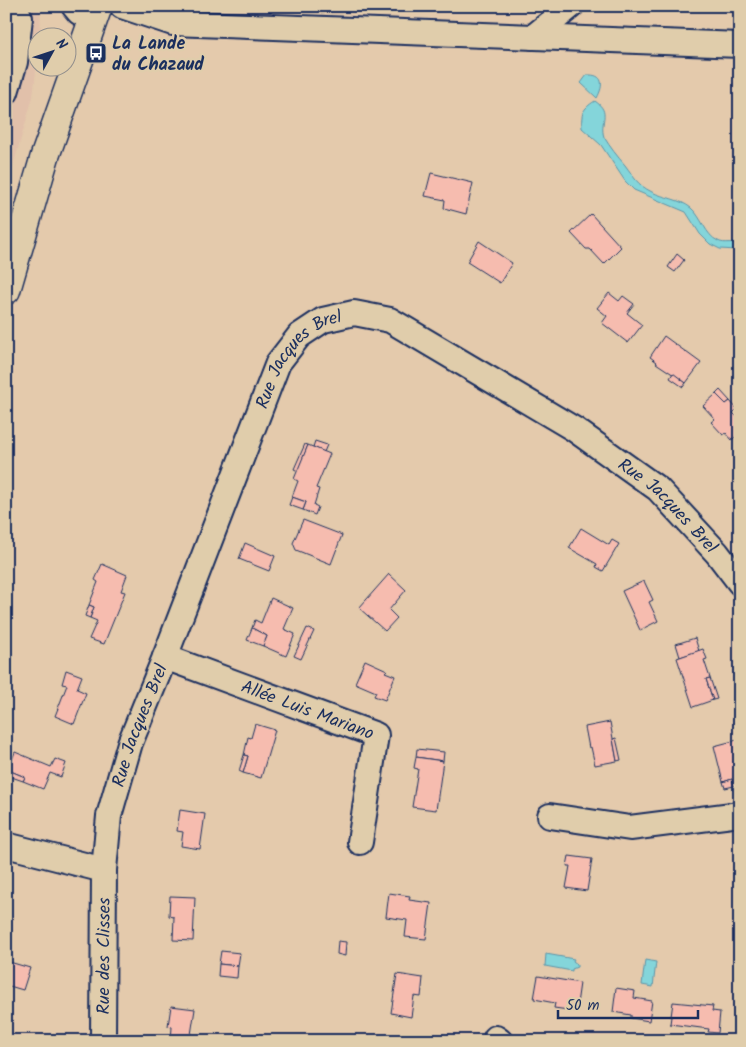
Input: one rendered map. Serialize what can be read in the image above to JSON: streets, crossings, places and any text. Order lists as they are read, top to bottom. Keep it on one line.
{"streets":{"street":["Rue Jacques Brel","Allée Luis Mariano","Rue des Clisses"]},"crossings":[["Rue Jacques Brel","Allée Luis Mariano"],["Rue Jacques Brel","Rue des Clisses"]],"places":{"bus stop":["La Lande du Chazaud"]},"scale_bar":"50 m","north":"top right"}
